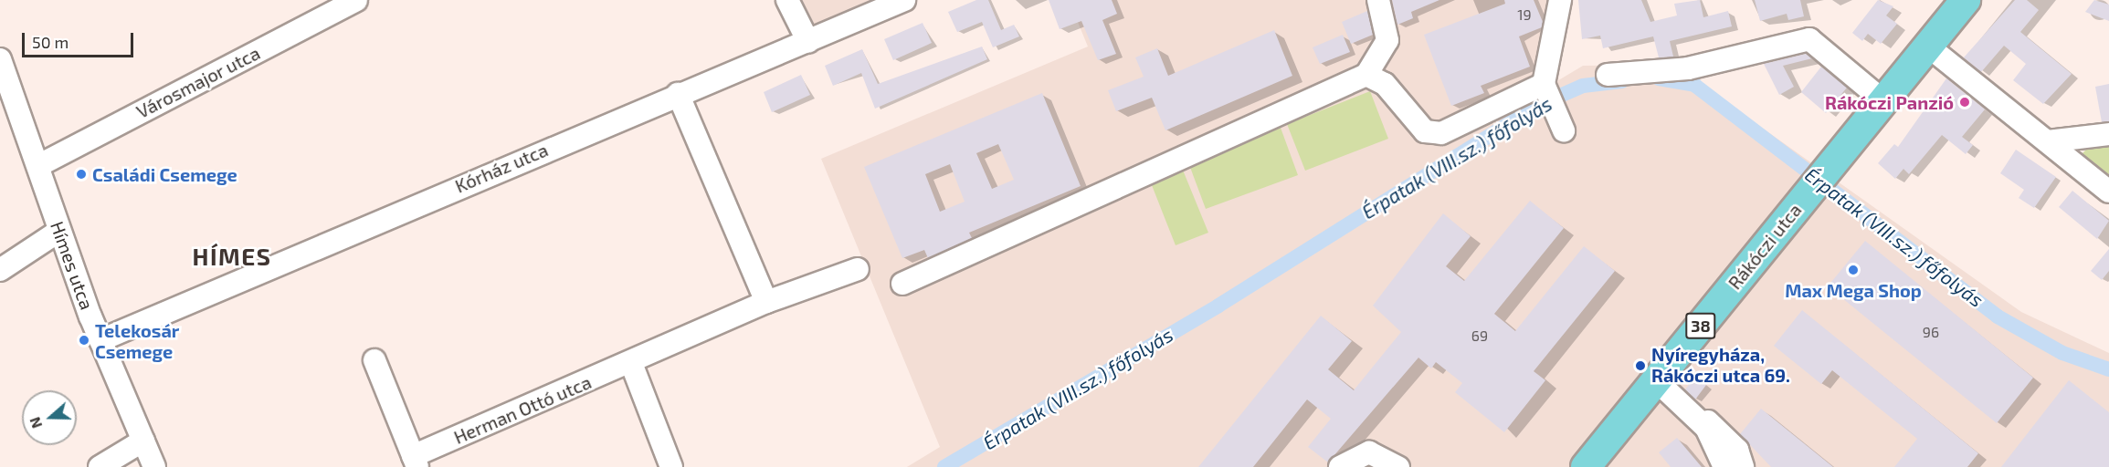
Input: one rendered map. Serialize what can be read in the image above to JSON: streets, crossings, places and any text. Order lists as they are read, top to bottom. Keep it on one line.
{"streets":{"main road":["Rákóczi utca","38"],"street":["Városmajor utca","Kórház utca","Hímes utca","Herman Ottó utca"]},"crossings":[["Városmajor utca","Hímes utca"],["Kórház utca","Hímes utca"]],"districts":["HÍMES"],"water":["Érpatak (VIII.sz.) főfolyás"],"places":["Rákóczi Panzió","Családi Csemege","Max Mega Shop","Telekosár Csemege","Nyíregyháza, Rákóczi utca 69."],"house_numbers":["19","96","69"],"scale_bar":"50 m","north":"left"}
